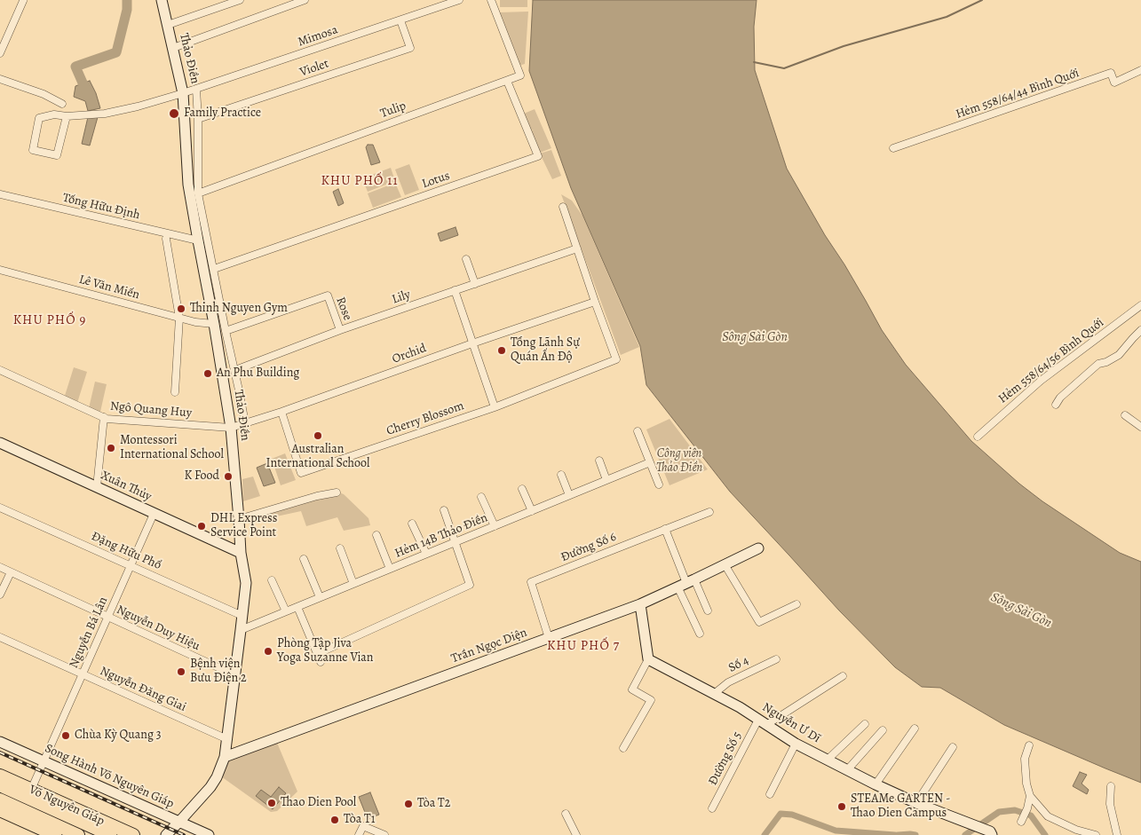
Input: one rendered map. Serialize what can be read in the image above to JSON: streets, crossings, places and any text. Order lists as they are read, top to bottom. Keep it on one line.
{"streets":{"highway":["Võ Nguyên Giáp"],"street":["Mimosa","Thảo Điền","Violet","Hẻm 558/64/44 Bình Quới","Tulip","Lotus","Tống Hữu Định","Lê Văn Miến","Lily","Rose","Orchid","Hẻm 558/64/56 Bình Quới","Ngô Quang Huy","Cherry Blossom","Xuân Thủy","Hẻm 14B Thảo Điền","Đường Số 6","Đặng Hữu Phổ","Nguyễn Duy Hiệu","Nguyễn Bá Lân","Trần Ngọc Diện","Số 4","Nguyễn Đăng Giai","Nguyễn Ư Dĩ","Đường Số 5","Song Hành Võ Nguyên Giáp"]},"crossings":[["Mimosa","Thảo Điền"],["Mimosa","Violet"],["Thảo Điền","Tống Hữu Định"],["Thảo Điền","Lê Văn Miến"],["Thảo Điền","Orchid"],["Thảo Điền","Ngô Quang Huy"],["Thảo Điền","Xuân Thủy"],["Thảo Điền","Hẻm 14B Thảo Điền"],["Thảo Điền","Đặng Hữu Phổ"],["Thảo Điền","Nguyễn Duy Hiệu"],["Thảo Điền","Trần Ngọc Diện"],["Thảo Điền","Nguyễn Đăng Giai"],["Thảo Điền","Song Hành Võ Nguyên Giáp"],["Tulip","Lotus"],["Lily","Rose"],["Orchid","Ngô Quang Huy"],["Orchid","Cherry Blossom"],["Xuân Thủy","Nguyễn Bá Lân"],["Đường Số 6","Trần Ngọc Diện"],["Đặng Hữu Phổ","Nguyễn Bá Lân"],["Nguyễn Duy Hiệu","Nguyễn Bá Lân"],["Nguyễn Bá Lân","Nguyễn Đăng Giai"],["Nguyễn Bá Lân","Song Hành Võ Nguyên Giáp"],["Nguyễn Bá Lân","Võ Nguyên Giáp"],["Số 4","Nguyễn Ư Dĩ"],["Nguyễn Ư Dĩ","Đường Số 5"]],"districts":["KHU PHỐ 11","KHU PHỐ 9","KHU PHỐ 7"],"water":["Sông Sài Gòn"],"parks":["Công viên Thảo Điền"],"places":["Family Practice","Thinh Nguyen Gym","Tổng Lãnh Sự Quán Ấn Độ","An Phu Building","Australian International School","Montessori International School","K Food","DHL Express Service Point","Phòng Tập Jiva Yoga Suzanne Vian","Bệnh viện Bưu Điện 2","Chùa Kỳ Quang 3","Thao Dien Pool","Tòa T2","STEAMe GARTEN - Thao Dien Campus","Tòa T1"]}
